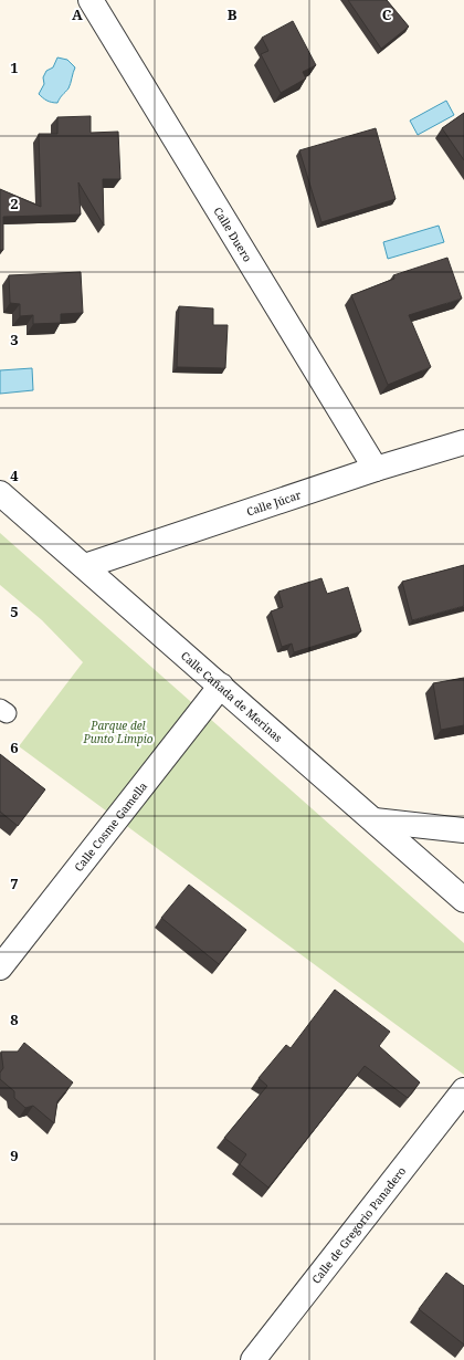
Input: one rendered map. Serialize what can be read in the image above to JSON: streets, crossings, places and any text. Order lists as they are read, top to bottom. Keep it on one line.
{"streets":{"street":["Calle Duero","Calle Júcar","Calle Cañada de Merinas","Calle Cosme Gamella","Calle de Gregorio Panadero"]},"crossings":[["Calle Duero","Calle Júcar"],["Calle Júcar","Calle Cañada de Merinas"],["Calle Cañada de Merinas","Calle Cosme Gamella"]],"parks":["Parque del Punto Limpio"],"grid":{"columns":["A","B","C"],"rows":["1","2","3","4","5","6","7","8","9"]}}
